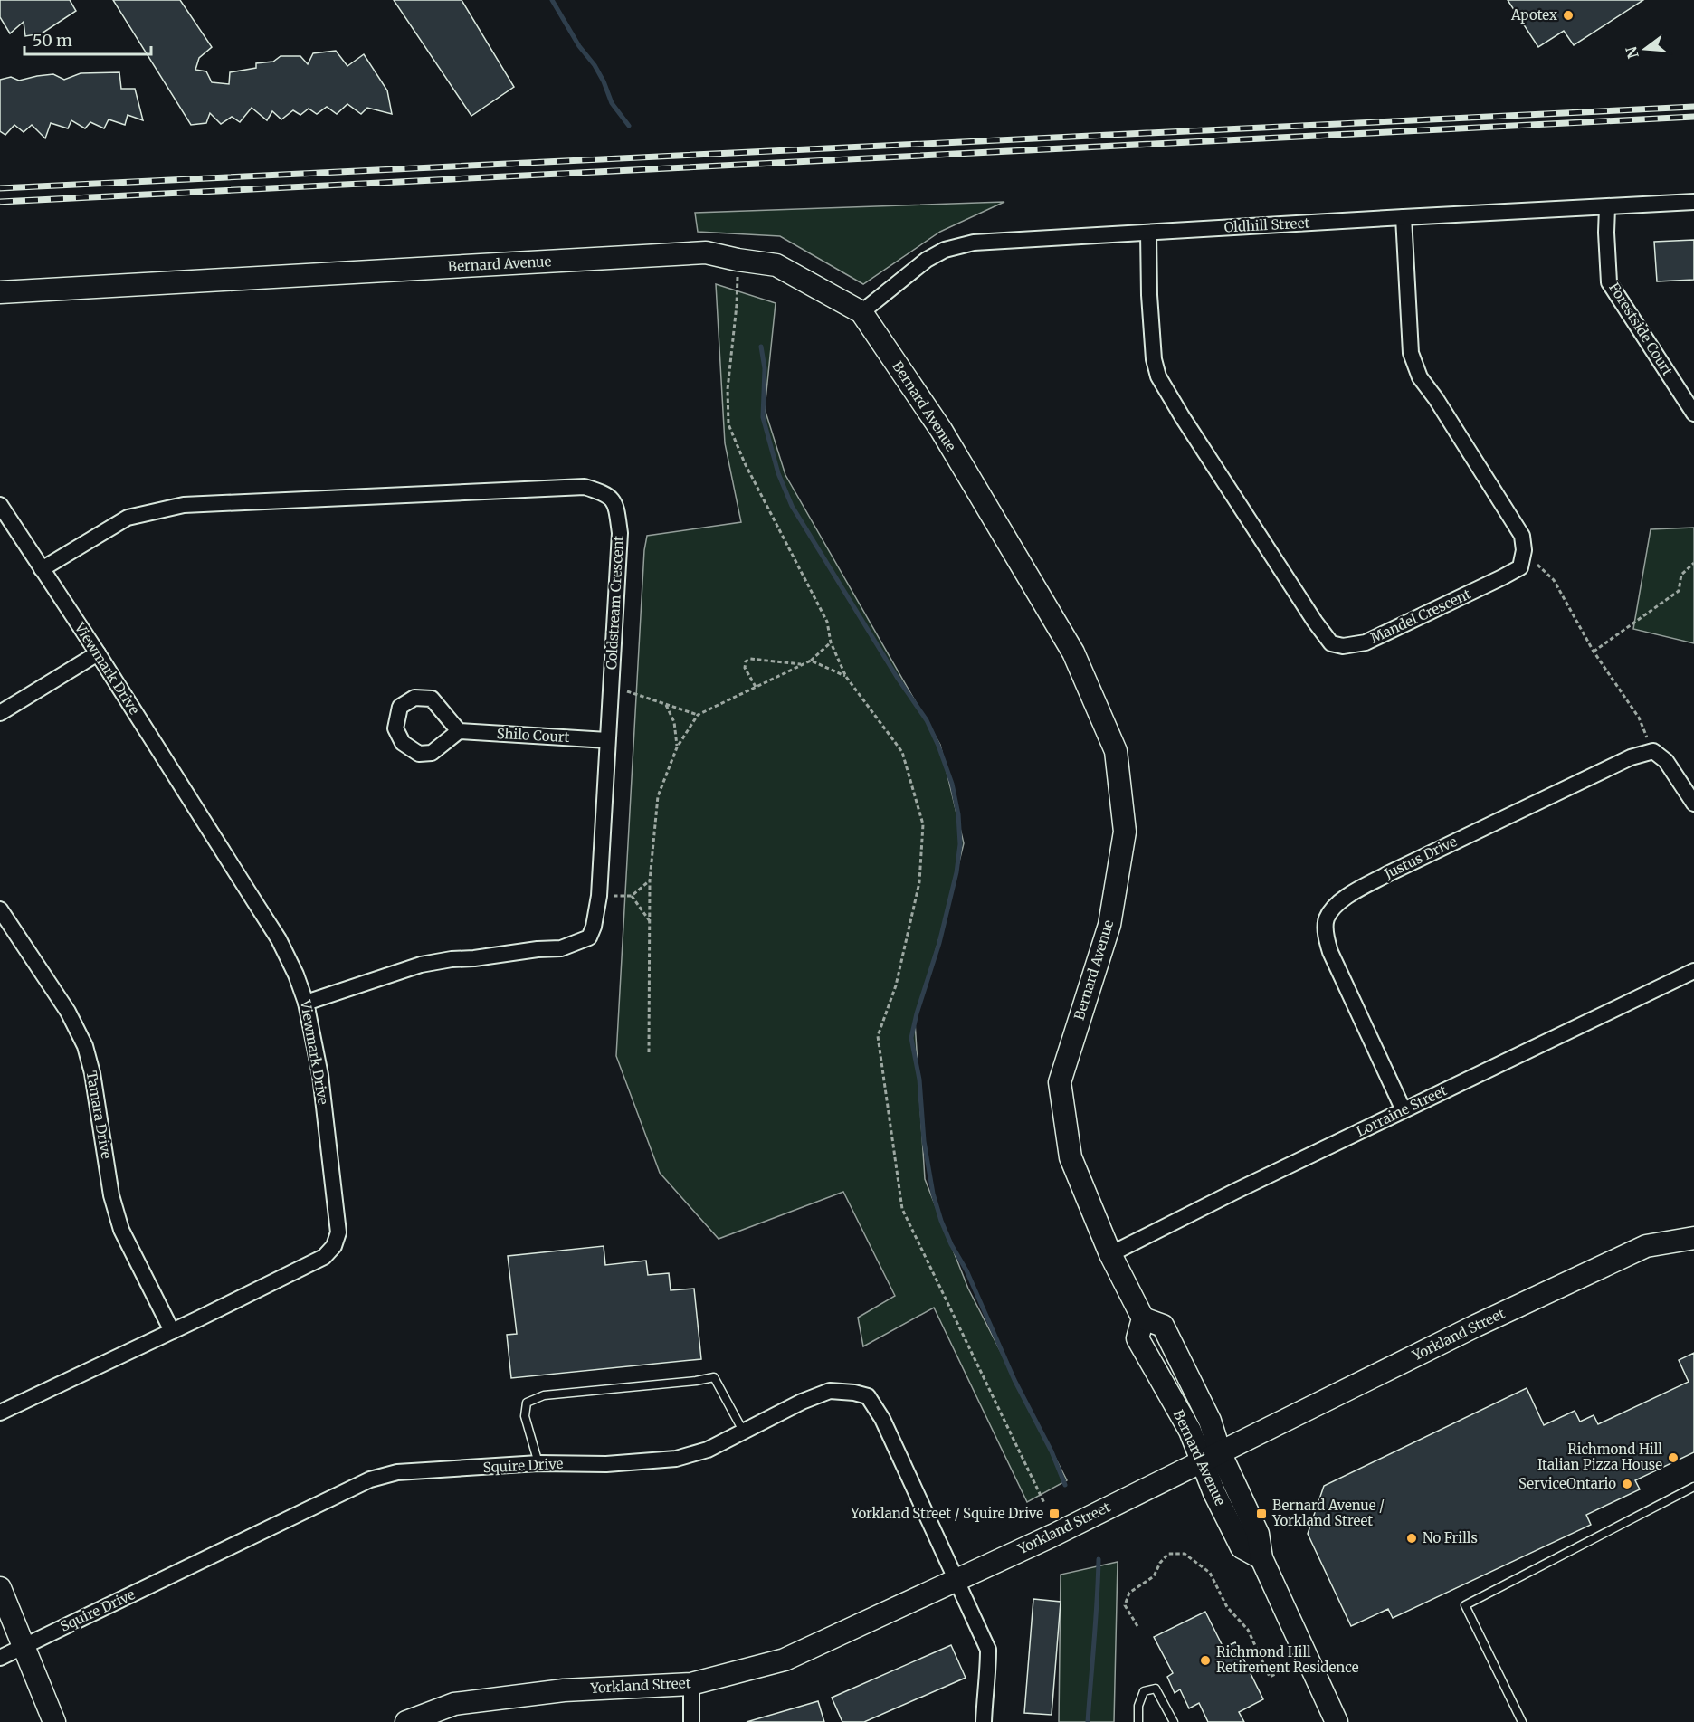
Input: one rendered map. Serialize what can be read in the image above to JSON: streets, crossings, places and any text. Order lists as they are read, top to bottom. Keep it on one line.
{"streets":{"street":["Oldhill Street","Bernard Avenue","Forestside Court","Coldstream Crescent","Mandel Crescent","Viewmark Drive","Shilo Court","Justus Drive","Lorraine Street","Tamara Drive","Yorkland Street","Squire Drive"]},"crossings":[["Oldhill Street","Bernard Avenue"],["Oldhill Street","Forestside Court"],["Oldhill Street","Mandel Crescent"],["Bernard Avenue","Lorraine Street"],["Bernard Avenue","Yorkland Street"],["Coldstream Crescent","Viewmark Drive"],["Coldstream Crescent","Shilo Court"],["Viewmark Drive","Tamara Drive"],["Justus Drive","Lorraine Street"],["Yorkland Street","Squire Drive"]],"places":{"other":["Apotex","Richmond Hill Italian Pizza House","ServiceOntario","No Frills","Richmond Hill Retirement Residence"],"transit":["Yorkland Street / Squire Drive","Bernard Avenue / Yorkland Street"]},"scale_bar":"50 m","north":"left"}
